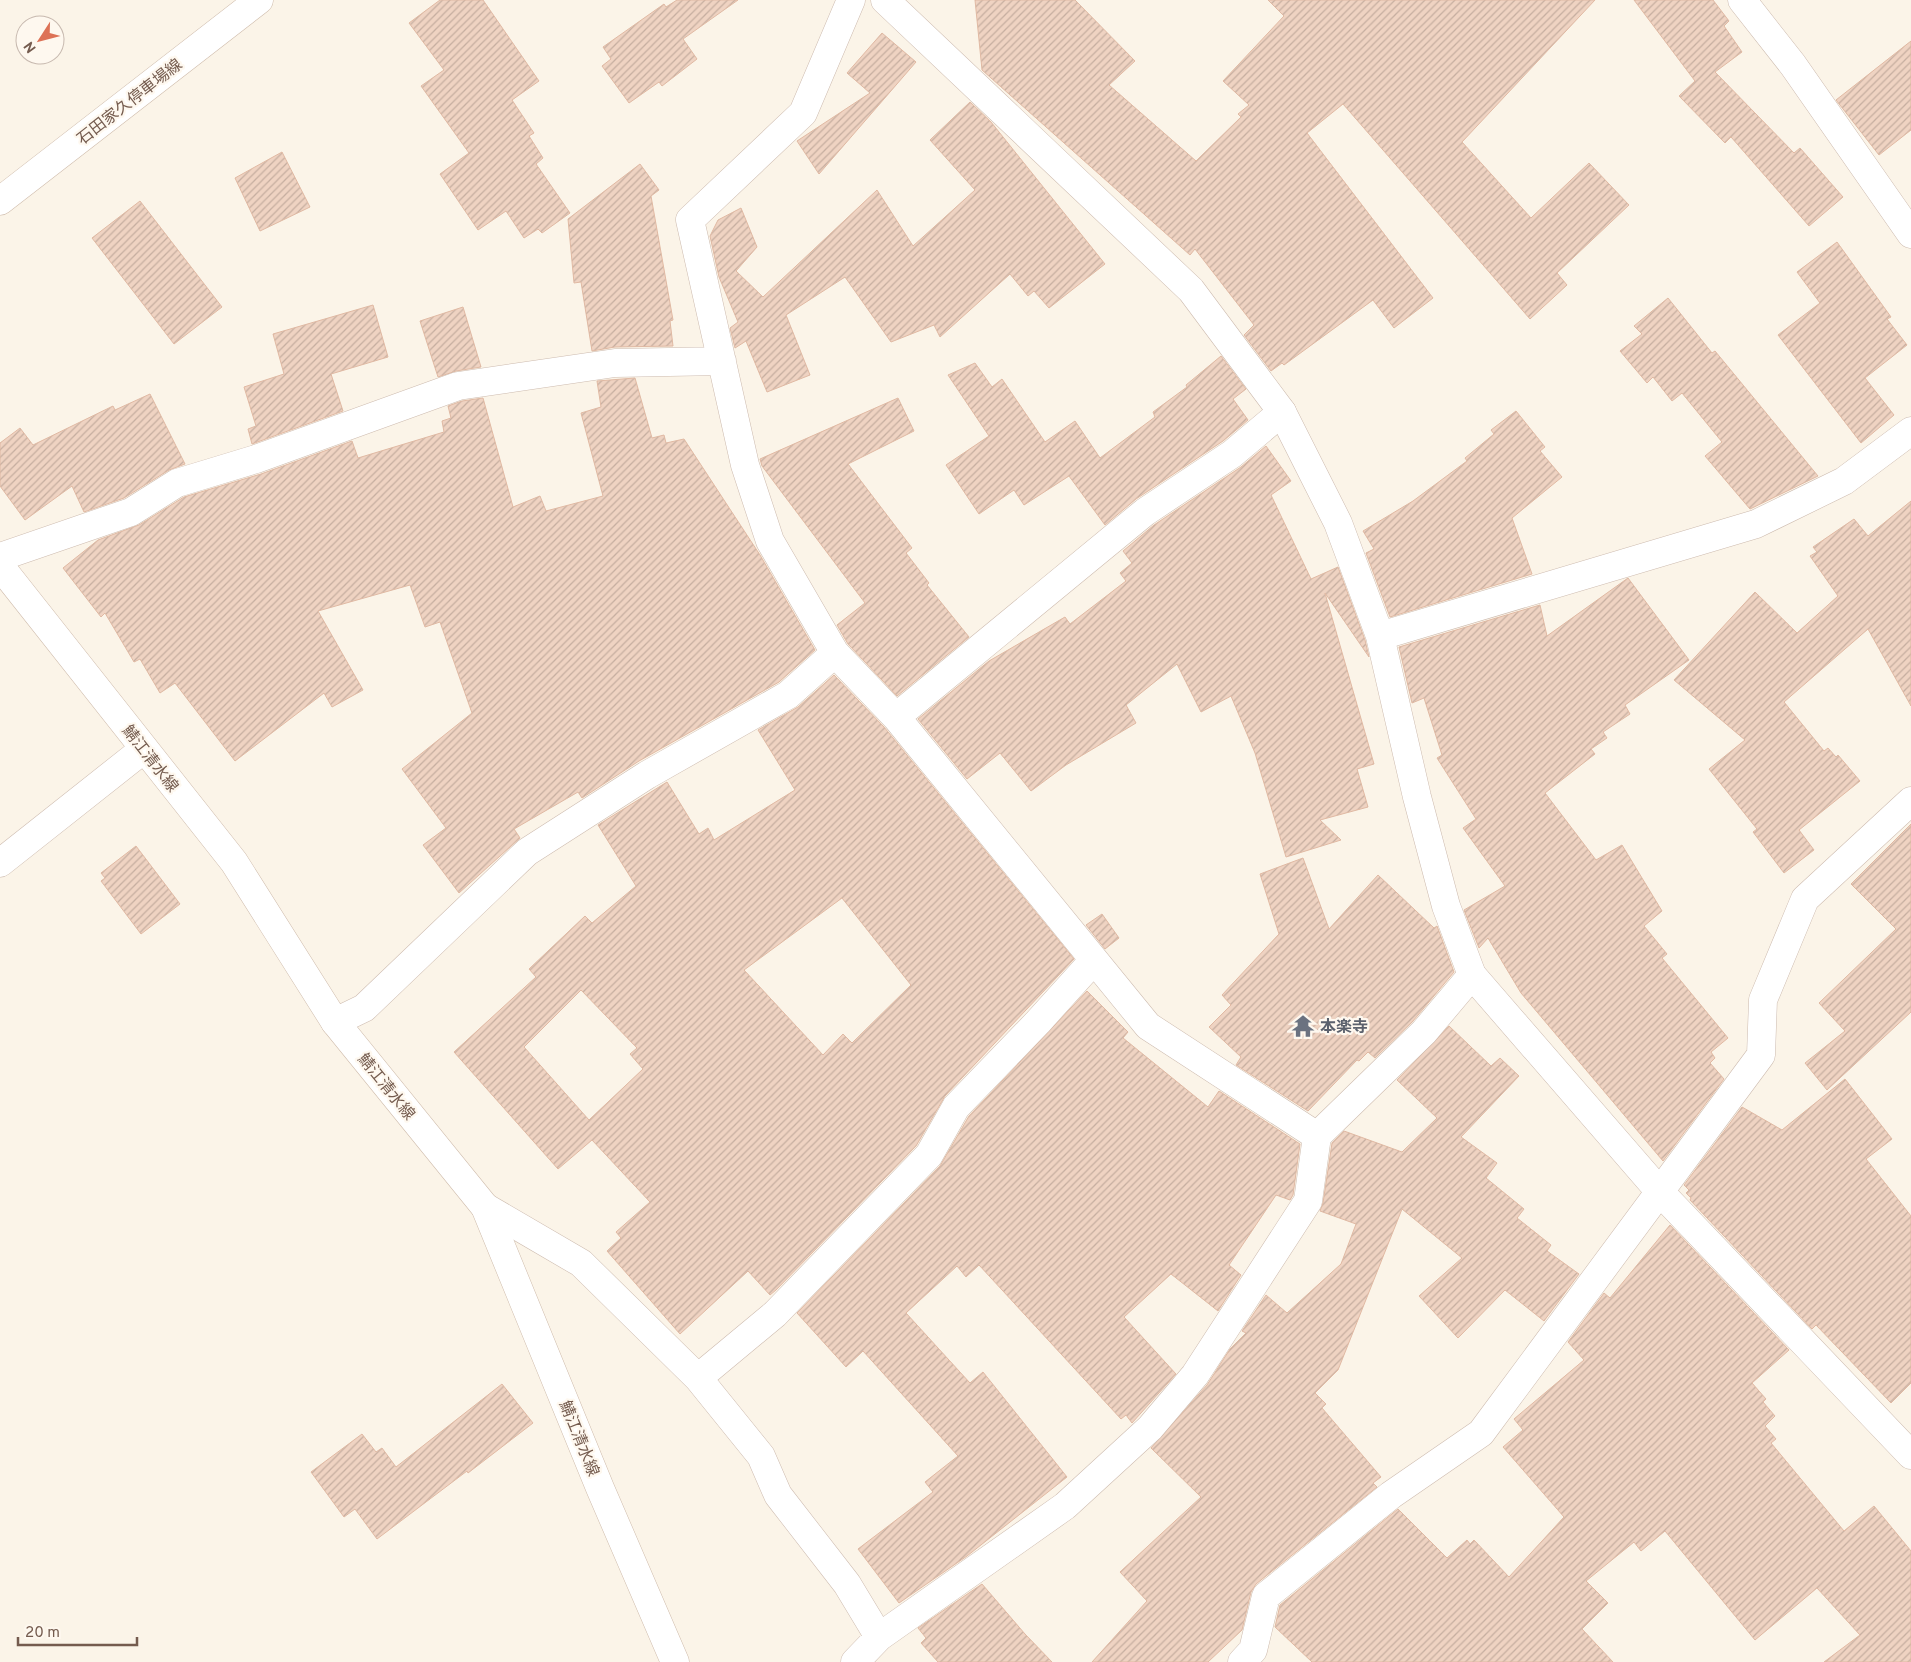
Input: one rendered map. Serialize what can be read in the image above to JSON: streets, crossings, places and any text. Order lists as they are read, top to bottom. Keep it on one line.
{"streets":{"street":["石田家久停車場線","鯖江清水線"]},"places":{"temple":["本楽寺"]},"scale_bar":"20 m","north":"bottom left"}
